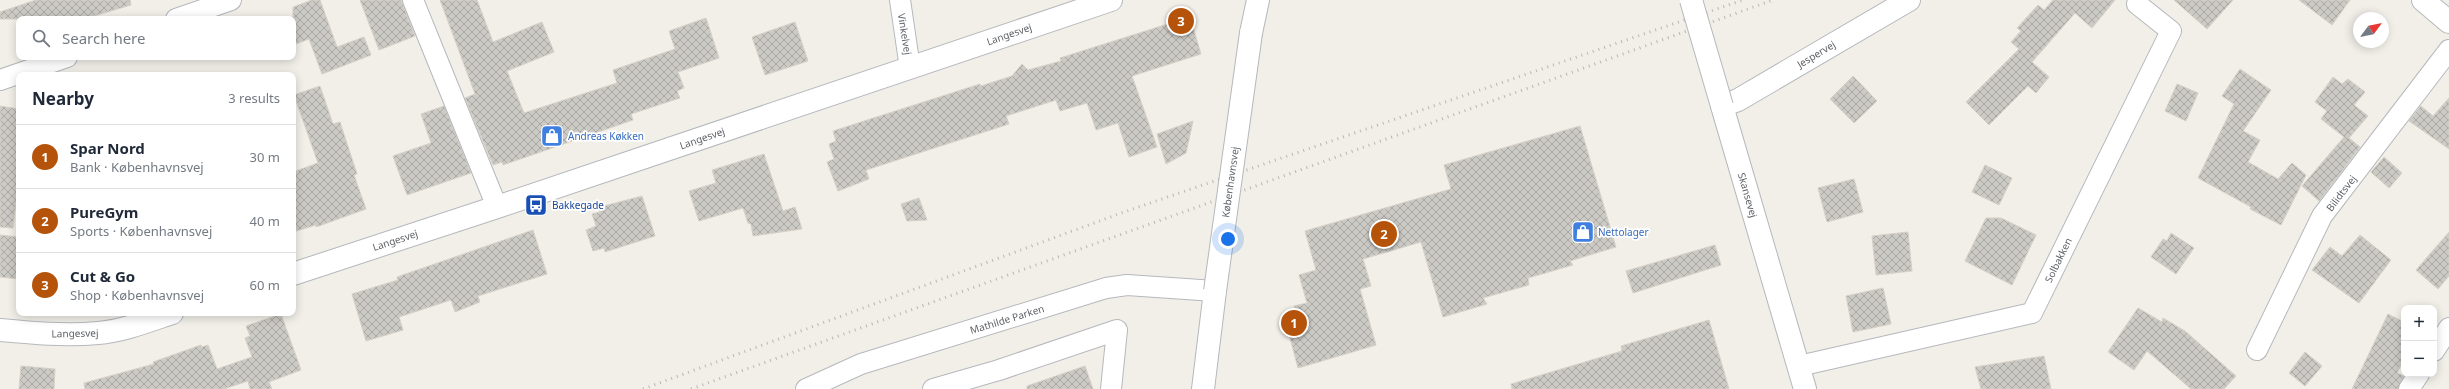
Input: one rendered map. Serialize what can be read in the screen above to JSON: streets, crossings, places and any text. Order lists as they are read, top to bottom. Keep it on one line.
{"streets":{"street":["Vinkelvej","Langesvej","Jespervej","Københavnsvej","Bilidtsvej","Skansevej","Solbakken","Mathilde Parken"]},"crossings":[["Vinkelvej","Langesvej"],["Jespervej","Skansevej"],["Københavnsvej","Mathilde Parken"],["Skansevej","Solbakken"]],"places":{"shop":["Andreas Køkken","Nettolager"],"bus stop":["Bakkegade"]},"north":"top right","page":{"pins":["3","2","1"],"search":"Search here","heading":["Nearby","3 results"],"list":[{"mark":"1","name":"Spar Nord","note":"Bank · Københavnsvej","value":"30 m"},{"mark":"2","name":"PureGym","note":"Sports · Københavnsvej","value":"40 m"},{"mark":"3","name":"Cut & Go","note":"Shop · Københavnsvej","value":"60 m"}],"map_buttons":["+","−"]}}
